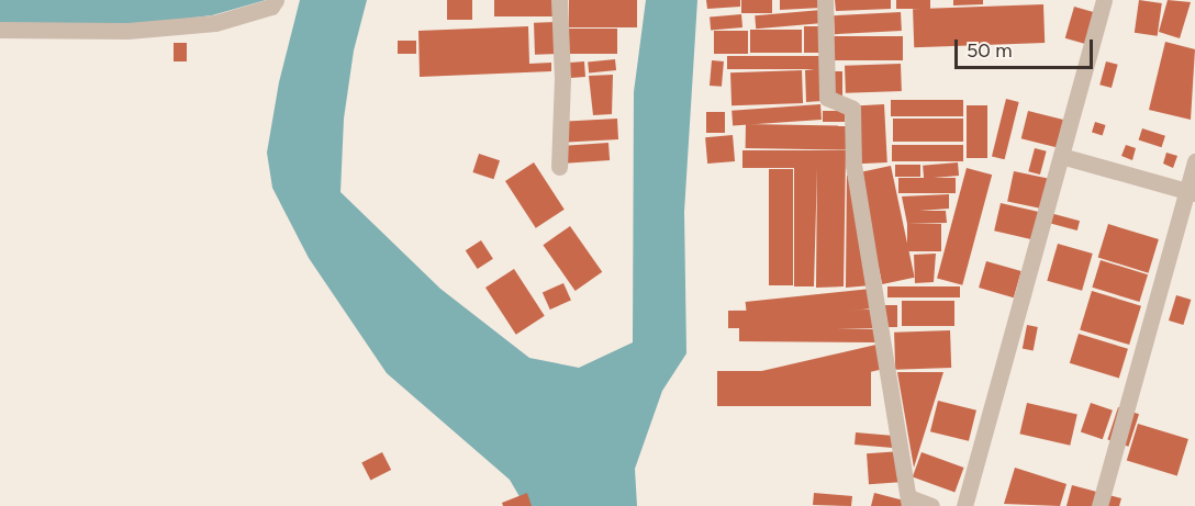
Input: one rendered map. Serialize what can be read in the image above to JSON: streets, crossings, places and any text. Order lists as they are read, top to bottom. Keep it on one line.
{"scale_bar":"50 m"}
